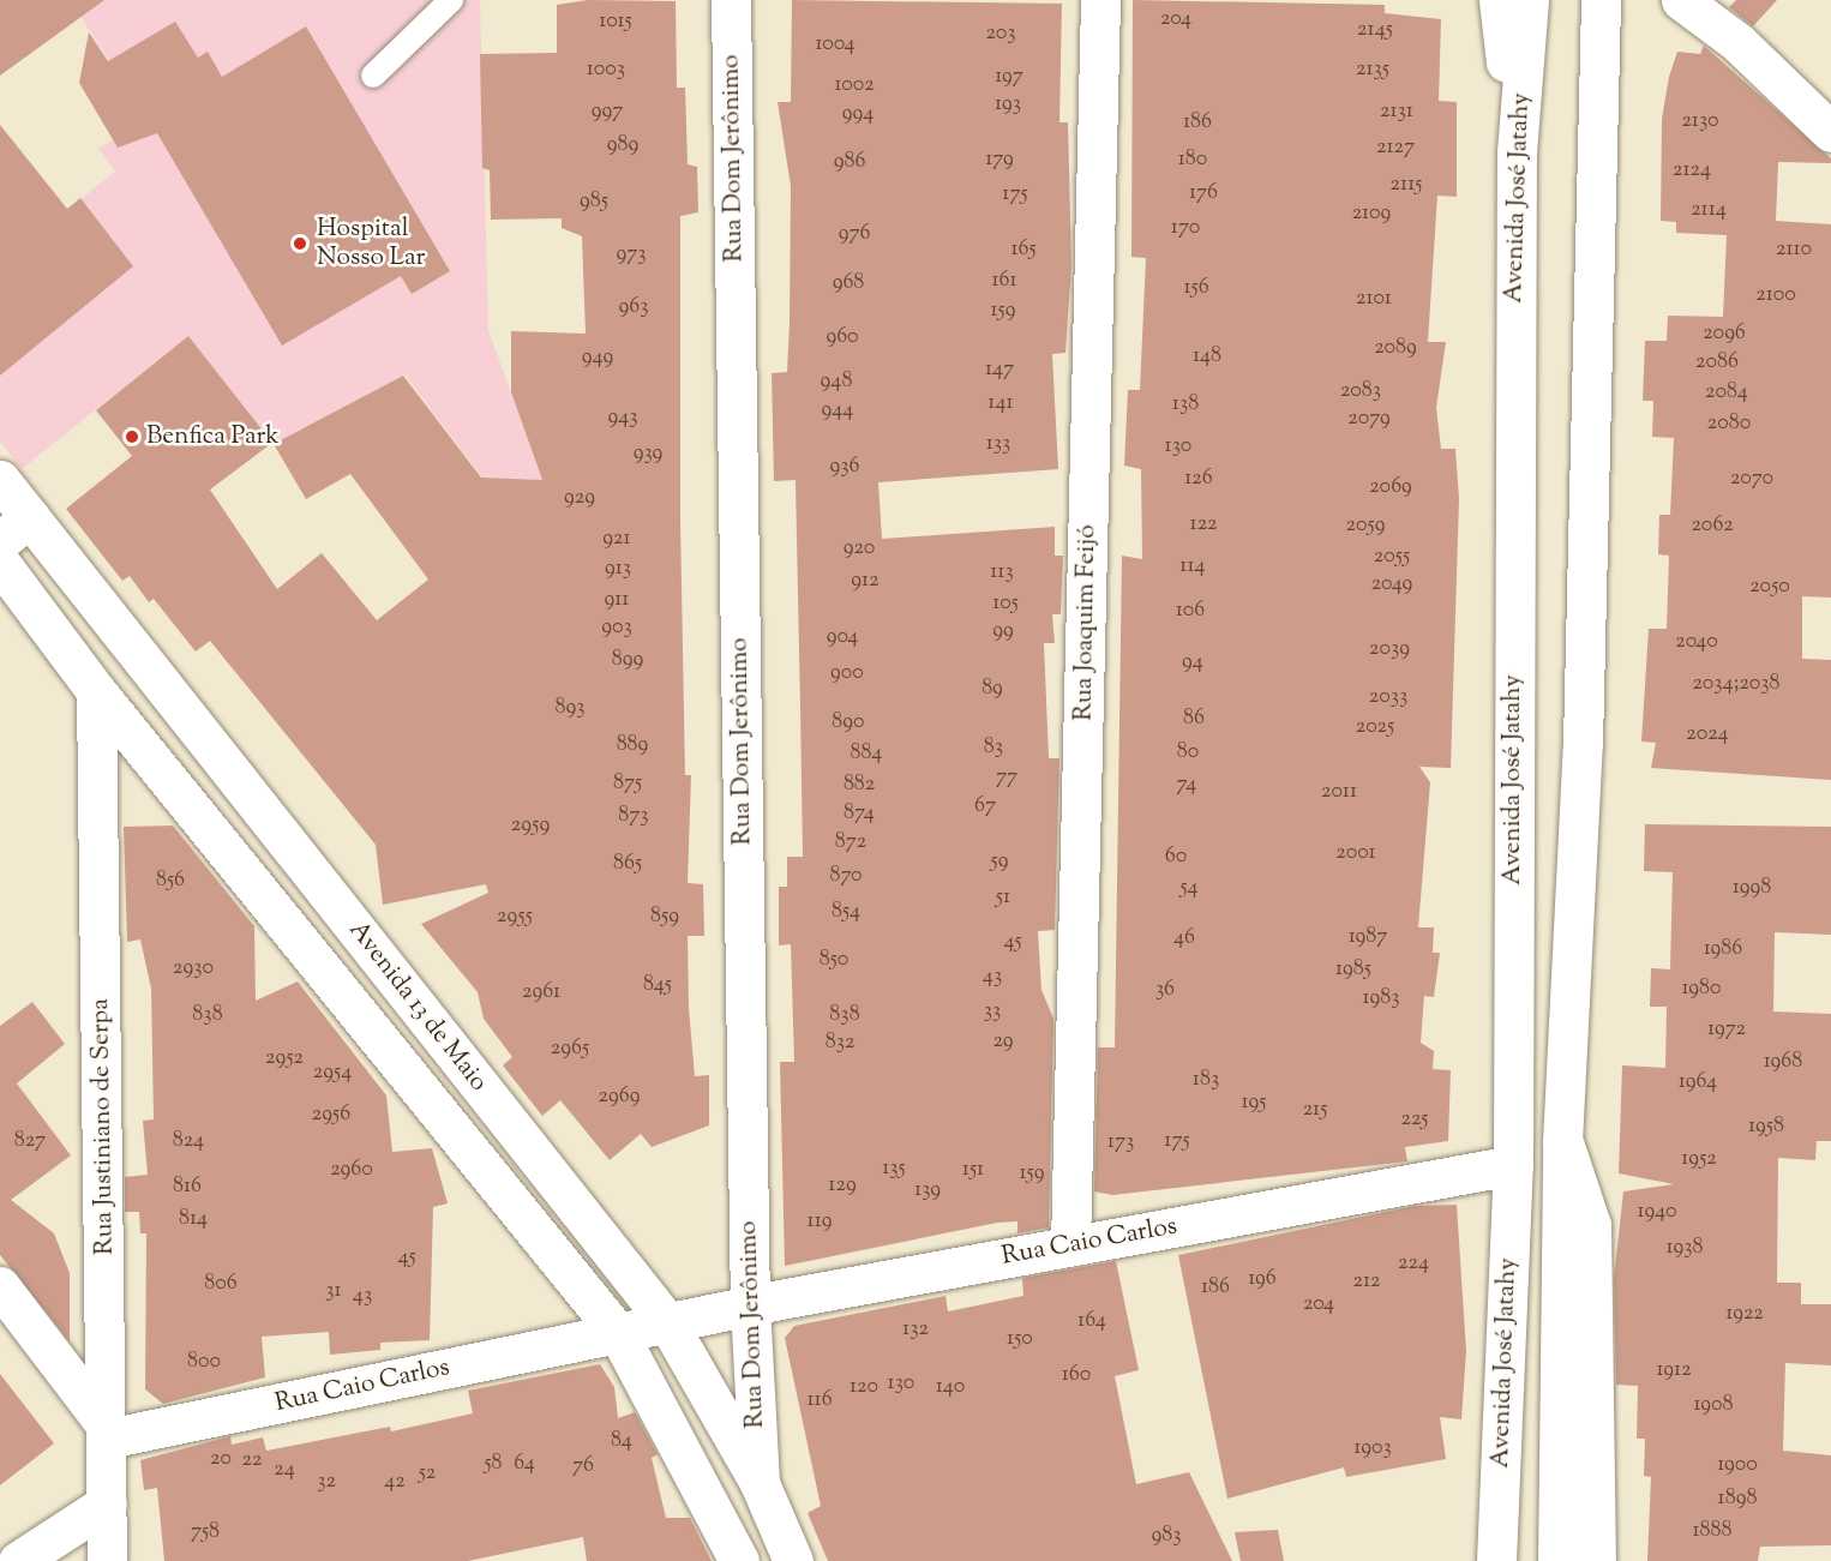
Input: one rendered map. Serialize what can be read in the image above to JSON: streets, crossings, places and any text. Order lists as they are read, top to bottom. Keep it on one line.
{"streets":{"street":["Rua Dom Jerônimo","Avenida José Jatahy","Rua Joaquim Feijó","Avenida 13 de Maio","Rua Justiniano de Serpa","Rua Caio Carlos"]},"crossings":[["Rua Dom Jerônimo","Avenida 13 de Maio"],["Rua Dom Jerônimo","Rua Caio Carlos"],["Avenida José Jatahy","Rua Caio Carlos"],["Rua Joaquim Feijó","Rua Caio Carlos"],["Avenida 13 de Maio","Rua Justiniano de Serpa"],["Avenida 13 de Maio","Rua Caio Carlos"],["Rua Justiniano de Serpa","Rua Caio Carlos"]],"places":["Hospital Nosso Lar","Benfica Park"],"house_numbers":["204","1015","2145","203","1004","1003","2135","197","1002","193","997","2131","994","2130","186","989","2127","179","180","986","2124","2115","176","175","985","2114","2109","170","976","165","2110","973","161","968","156","2100","2101","963","159","2096","960","2089","148","949","2086","147","948","2083","2084","141","138","944","943","2079","2080","133","130","939","936","126","2070","2069","929","122","2059","2062","921","920","2055","114","913","113","912","2049","2050","911","105","106","903","99","904","2040","2039","899","94","900","2034;2038","89","2033","893","86","890","2025","2024","889","83","80","884","77","875","882","74","2011","67","874","873","2959","872","2001","60","59","865","870","856","54","1998","51","854","2955","859","1987","46","45","1986","850","2930","1985","43","845","1980","36","2961","1983","33","838","838","1972","29","832","2965","2952","1968","2954","183","1964","2969","195","215","2956","225","1958","827","824","175","173","1952","135","2960","151","159","129","816","139","1940","814","119","1938","45","224","196","212","806","186","31","43","204","1922","164","132","150","800","1912","160","130","120","140","116","1908","84","1903","20","22","58","64","1900","76","24","52","32","42","1898","1888","758","983"]}
